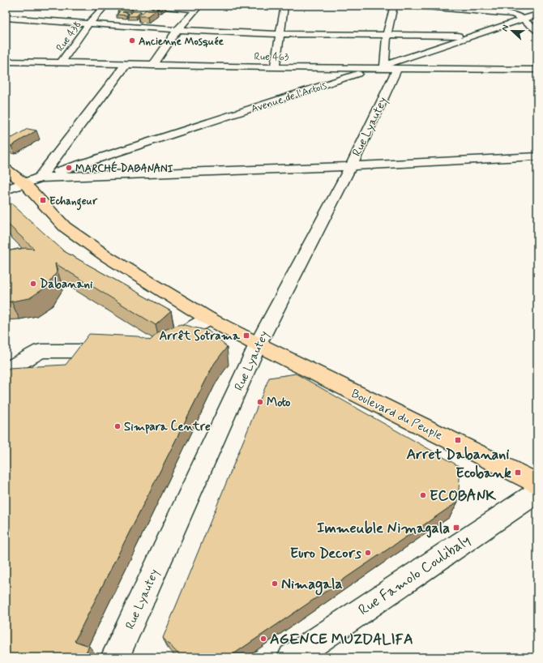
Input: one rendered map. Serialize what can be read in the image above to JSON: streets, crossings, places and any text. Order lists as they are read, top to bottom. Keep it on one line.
{"streets":{"main road":["Boulevard du Peuple"],"street":["Rue 438","Rue 463","Avenue de l'Artois","Rue Lyautey","Rue Famolo Coulibaly"]},"crossings":[["Rue 438","Rue 463"],["Rue 463","Avenue de l'Artois"],["Rue 463","Rue Lyautey"],["Avenue de l'Artois","Boulevard du Peuple"],["Rue Lyautey","Boulevard du Peuple"]],"places":{"other":["Ancienne Mosquée","MARCHÉ DABANANI","Dabanani","Moto","Simpara Centre","ECOBANK","Euro Decors","Nimagala","AGENCE MUZDALIFA"],"transit":["Echangeur","Arrêt Sotrama","Arret Dabanani","Ecobank","Immeuble Nimagala"]},"north":"left"}
